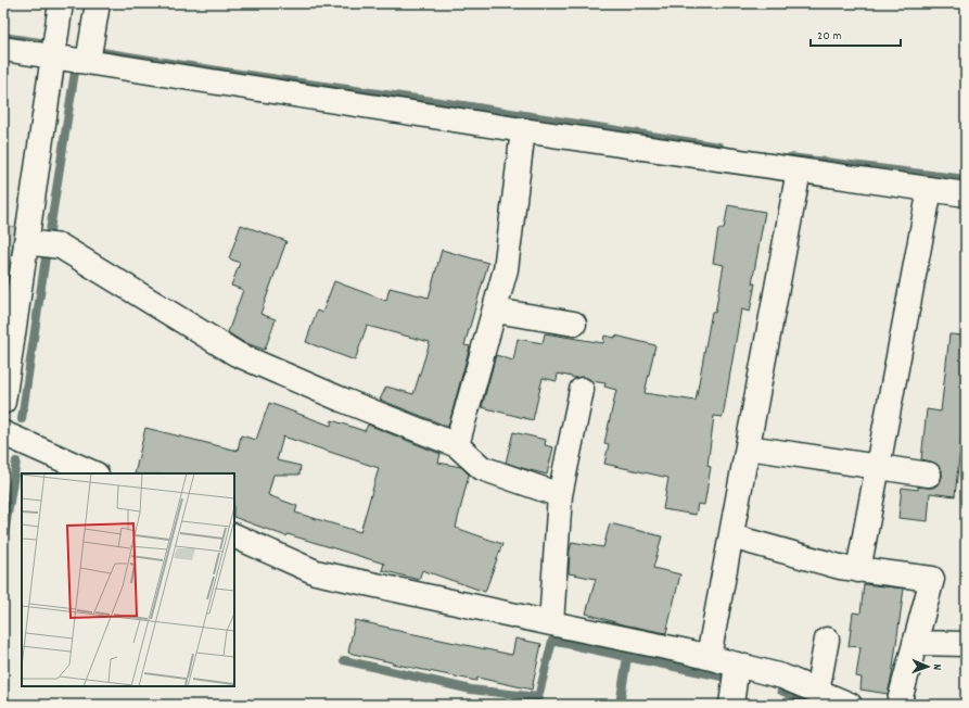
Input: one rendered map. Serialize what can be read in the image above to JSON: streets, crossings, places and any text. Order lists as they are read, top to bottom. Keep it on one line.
{"scale_bar":"20 m","north":"right"}
